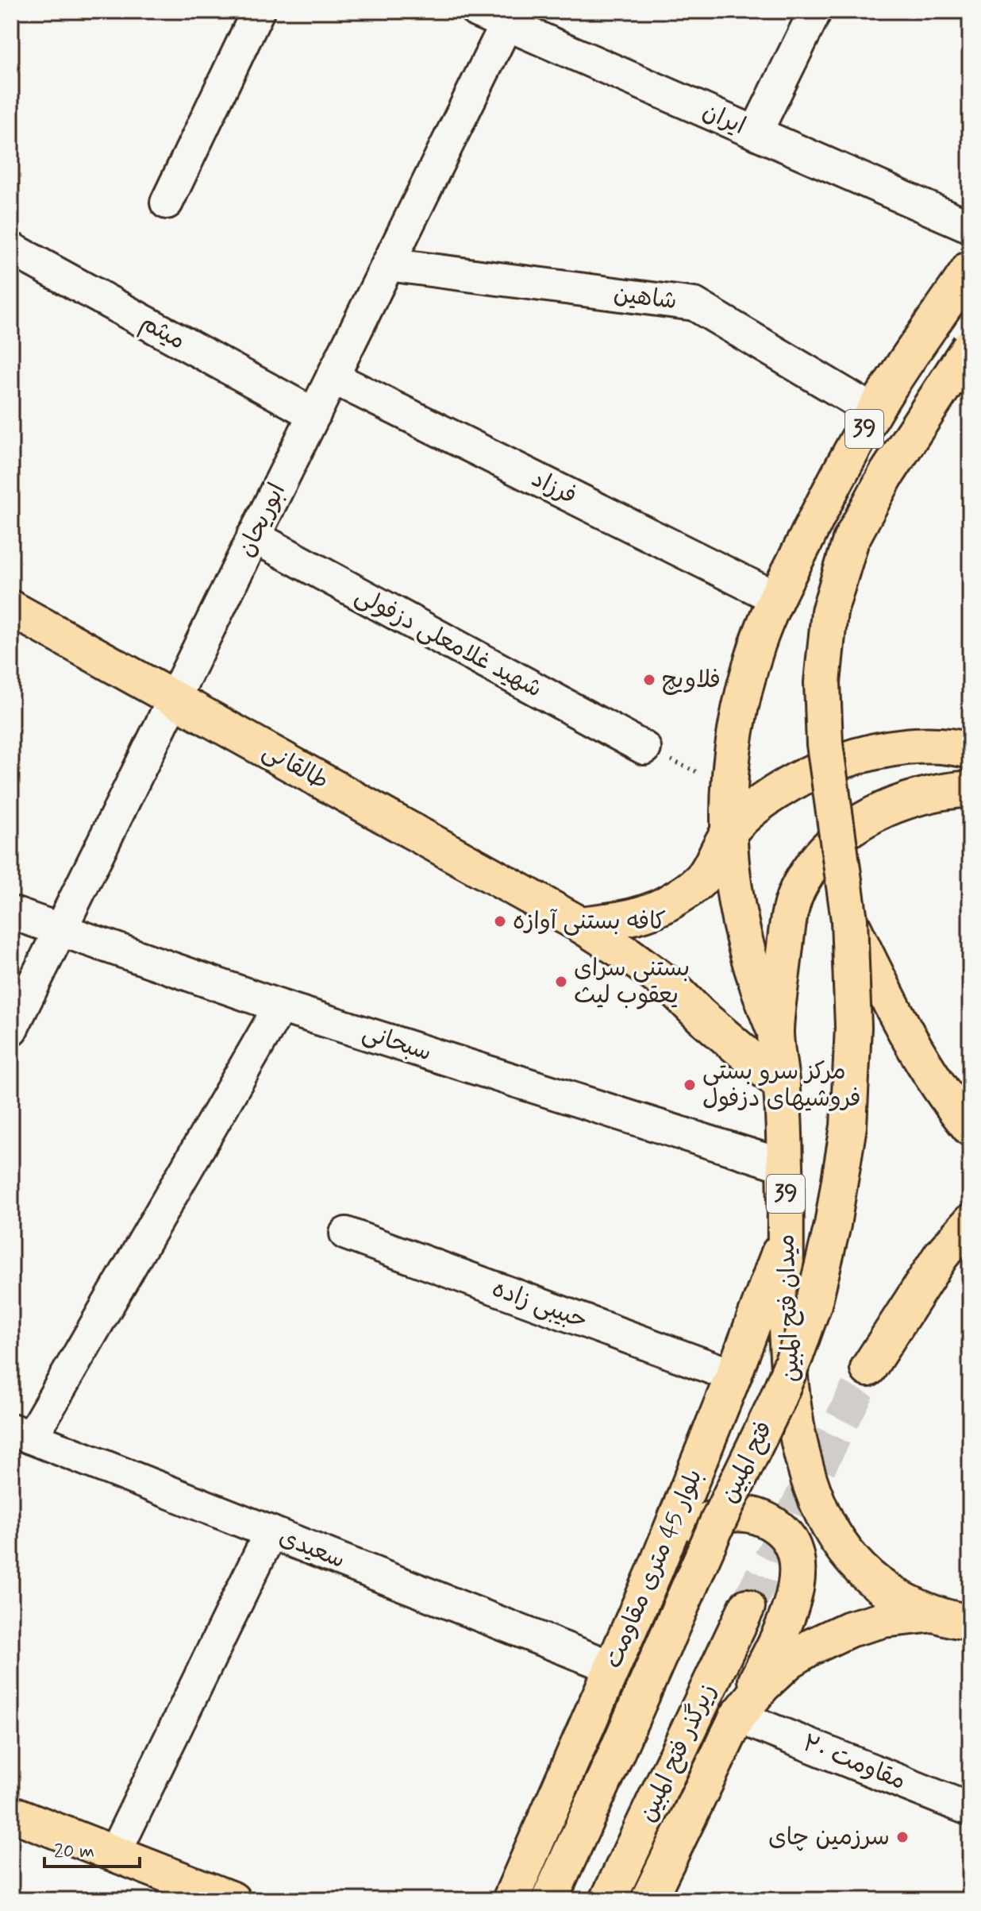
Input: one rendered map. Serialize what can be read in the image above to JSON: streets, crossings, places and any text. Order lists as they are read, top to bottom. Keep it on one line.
{"streets":{"main road":["39","طالقانی","میدان فتح المبین","فتح المبین","بلوار 45 متری مقاومت","زیرگذر فتح المبین"],"street":["ایران","شاهین","میثم","فرزاد","ابوریحان","شهید غلامعلی دزفولی","سبحانی","حبیبی زاده","سعیدی","مقاومت ۲۰"]},"crossings":[["ایران","ابوریحان"],["شاهین","39"],["شاهین","ابوریحان"],["میثم","ابوریحان"],["39","فرزاد"],["39","میدان فتح المبین"],["فرزاد","ابوریحان"],["ابوریحان","شهید غلامعلی دزفولی"],["ابوریحان","طالقانی"],["ابوریحان","سبحانی"],["طالقانی","میدان فتح المبین"],["سبحانی","میدان فتح المبین"],["حبیبی زاده","بلوار 45 متری مقاومت"],["میدان فتح المبین","بلوار 45 متری مقاومت"],["سعیدی","بلوار 45 متری مقاومت"]],"places":["فلاویچ","کافه بستنی آوازه","بستنی سرای یعقوب لیث","مرکز سرو بستی فروشیهای دزفول","سرزمین چای"],"scale_bar":"20 m"}
